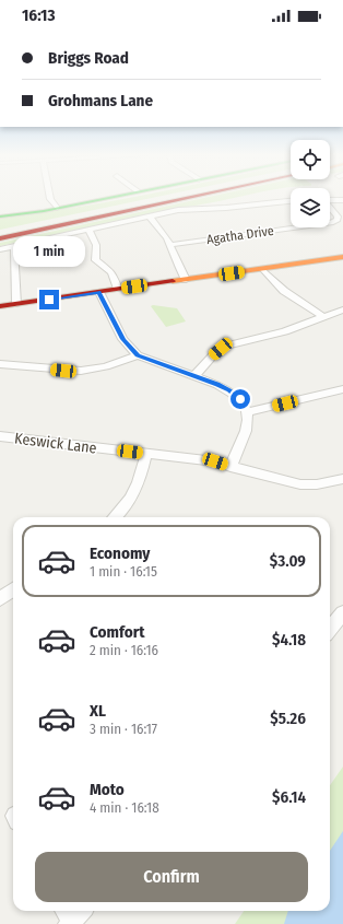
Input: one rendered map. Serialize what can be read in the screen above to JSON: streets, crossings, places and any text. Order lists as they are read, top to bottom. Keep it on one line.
{"streets":{"street":["Agatha Drive","Keswick Lane"]},"page":{"status":"16:13","banner":["Briggs Road","Grohmans Lane"],"bubble":"1 min","list":[{"name":"Economy","note":"1 min · 16:15","value":"$3.09"},{"name":"Comfort","note":"2 min · 16:16","value":"$4.18"},{"name":"XL","note":"3 min · 16:17","value":"$5.26"},{"name":"Moto","note":"4 min · 16:18","value":"$6.14"}],"buttons":"Confirm"}}
